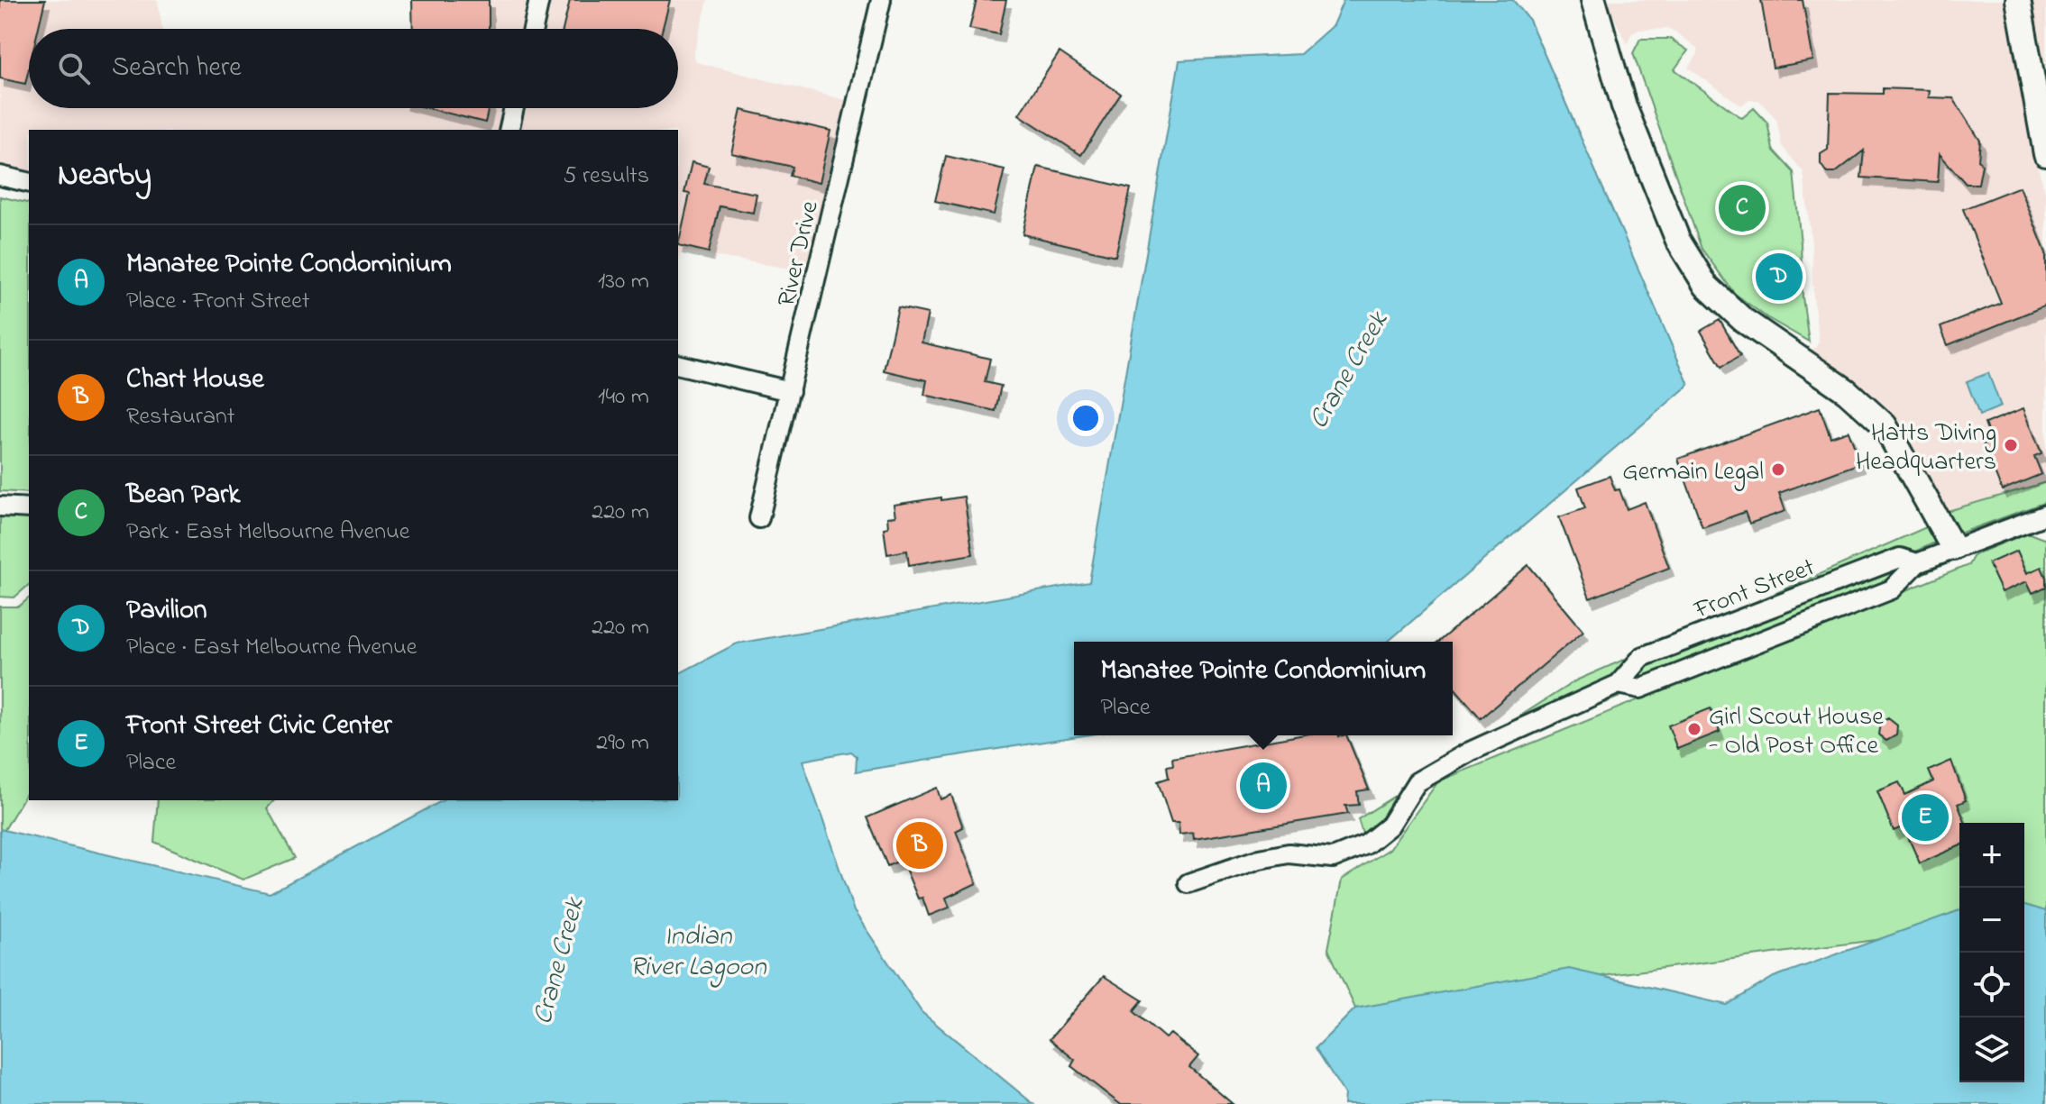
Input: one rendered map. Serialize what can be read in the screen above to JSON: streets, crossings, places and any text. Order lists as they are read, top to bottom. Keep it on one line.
{"streets":{"street":["River Drive","Front Street"]},"water":["Crane Creek","Indian River Lagoon"],"places":["Hatts Diving Headquarters","Germain Legal","Girl Scout House - Old Post Office"],"page":{"search":"Search here","heading":["Nearby","5 results"],"pins":["C","D","A","E","B"],"list":[{"mark":"A","name":"Manatee Pointe Condominium","note":"Place · Front Street","value":"130 m"},{"mark":"B","name":"Chart House","note":"Restaurant","value":"140 m"},{"mark":"C","name":"Bean Park","note":"Park · East Melbourne Avenue","value":"220 m"},{"mark":"D","name":"Pavilion","note":"Place · East Melbourne Avenue","value":"220 m"},{"mark":"E","name":"Front Street Civic Center","note":"Place","value":"290 m"}],"popup":["Manatee Pointe Condominium","Place"],"map_buttons":["+","−"]}}
